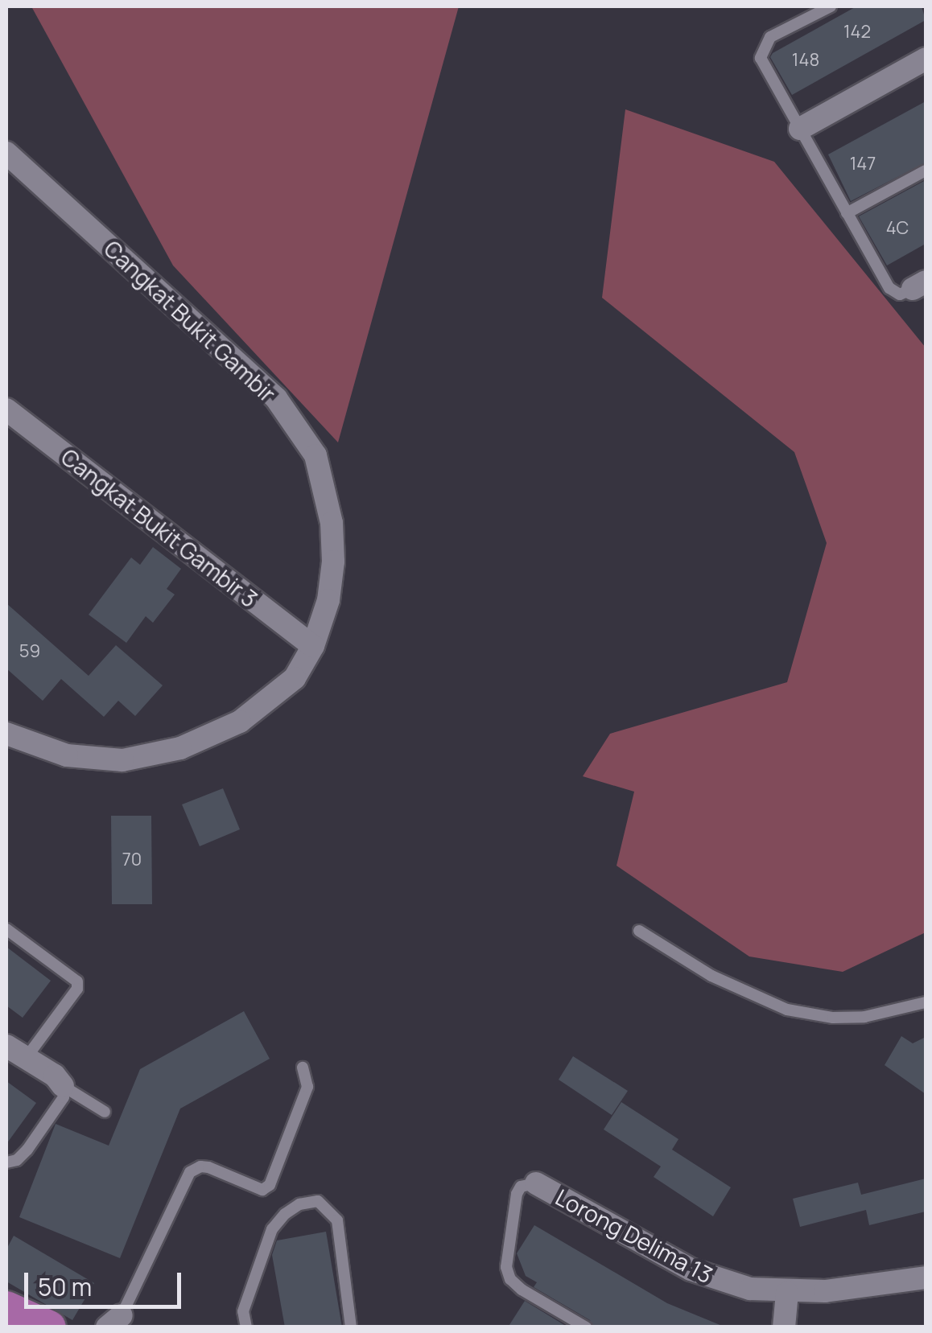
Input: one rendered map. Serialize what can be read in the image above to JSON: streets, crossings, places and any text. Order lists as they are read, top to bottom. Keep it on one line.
{"streets":{"street":["Cangkat Bukit Gambir","Cangkat Bukit Gambir 3","Lorong Delima 13"]},"crossings":[["Cangkat Bukit Gambir","Cangkat Bukit Gambir 3"]],"house_numbers":["142","148","147","4C","59","70"],"scale_bar":"50 m"}
